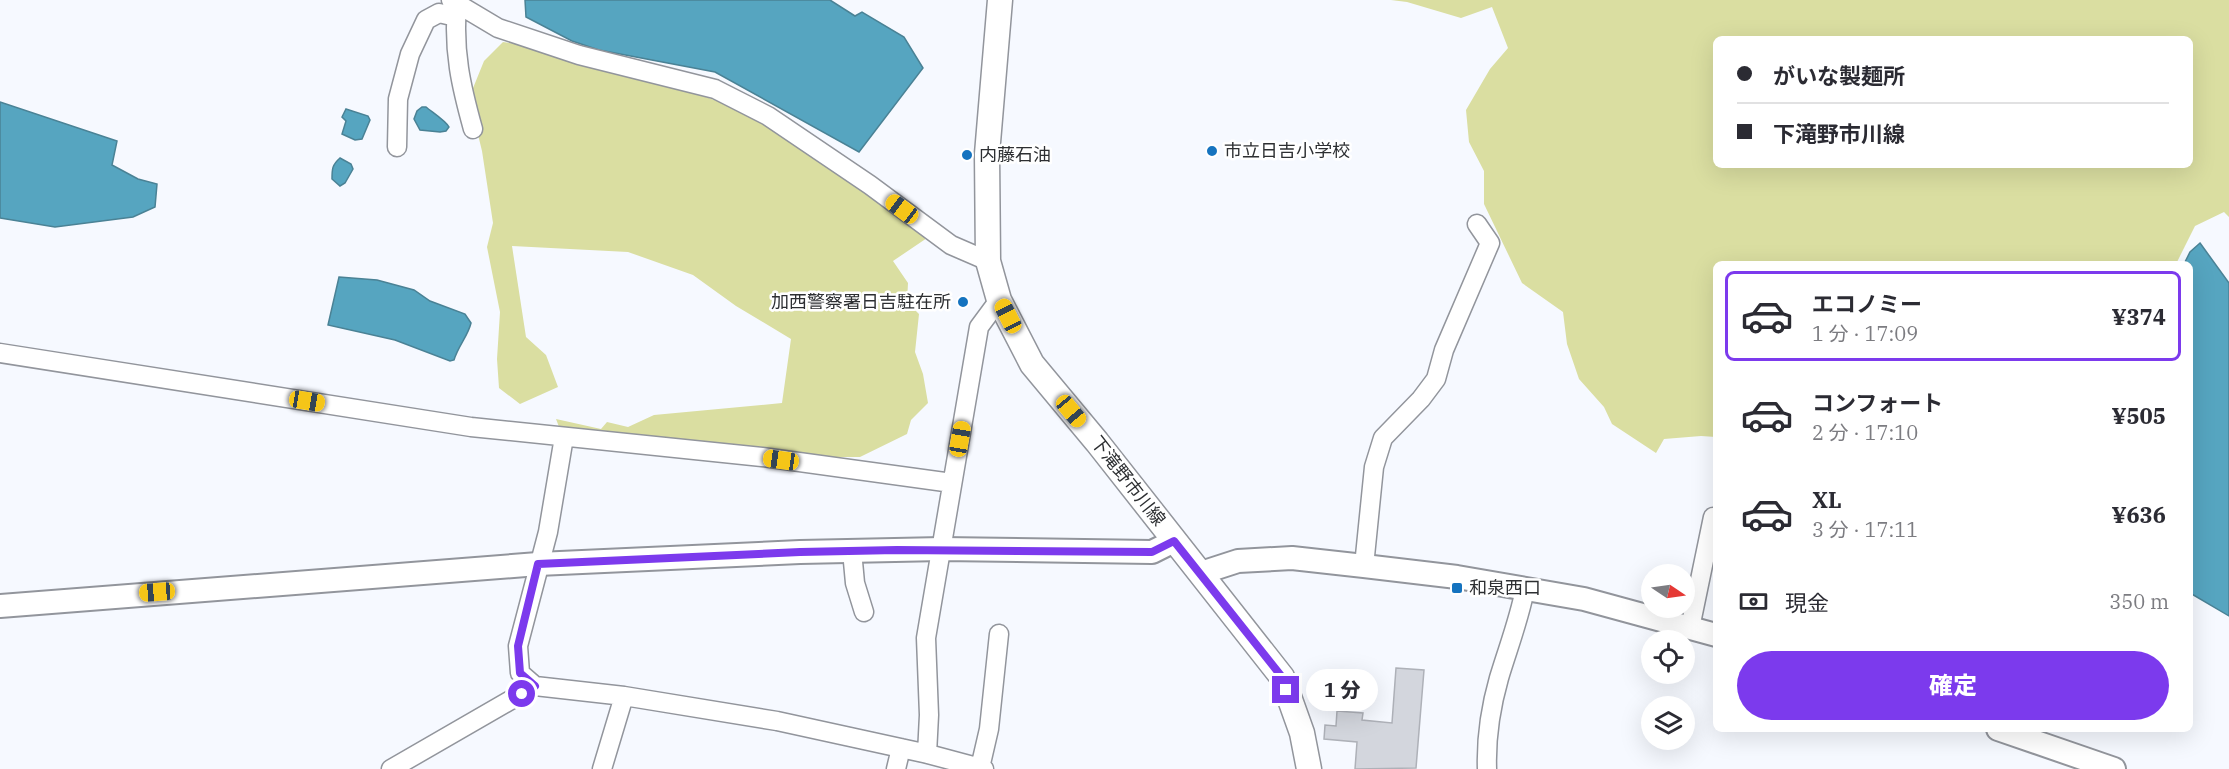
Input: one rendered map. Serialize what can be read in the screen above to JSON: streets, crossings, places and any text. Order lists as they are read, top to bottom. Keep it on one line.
{"streets":{"main road":["下滝野市川線"]},"places":{"other":["市立日吉小学校","内藤石油","加西警察署日吉駐在所"],"transit":["和泉西口"]},"north":"right","page":{"banner":["がいな製麺所","下滝野市川線"],"list":[{"name":"エコノミー","note":"1 分 · 17:09","value":"¥374"},{"name":"コンフォート","note":"2 分 · 17:10","value":"¥505"},{"name":"XL","note":"3 分 · 17:11","value":"¥636"}],"pay":["現金","350 m"],"buttons":"確定","bubble":"1 分"}}
